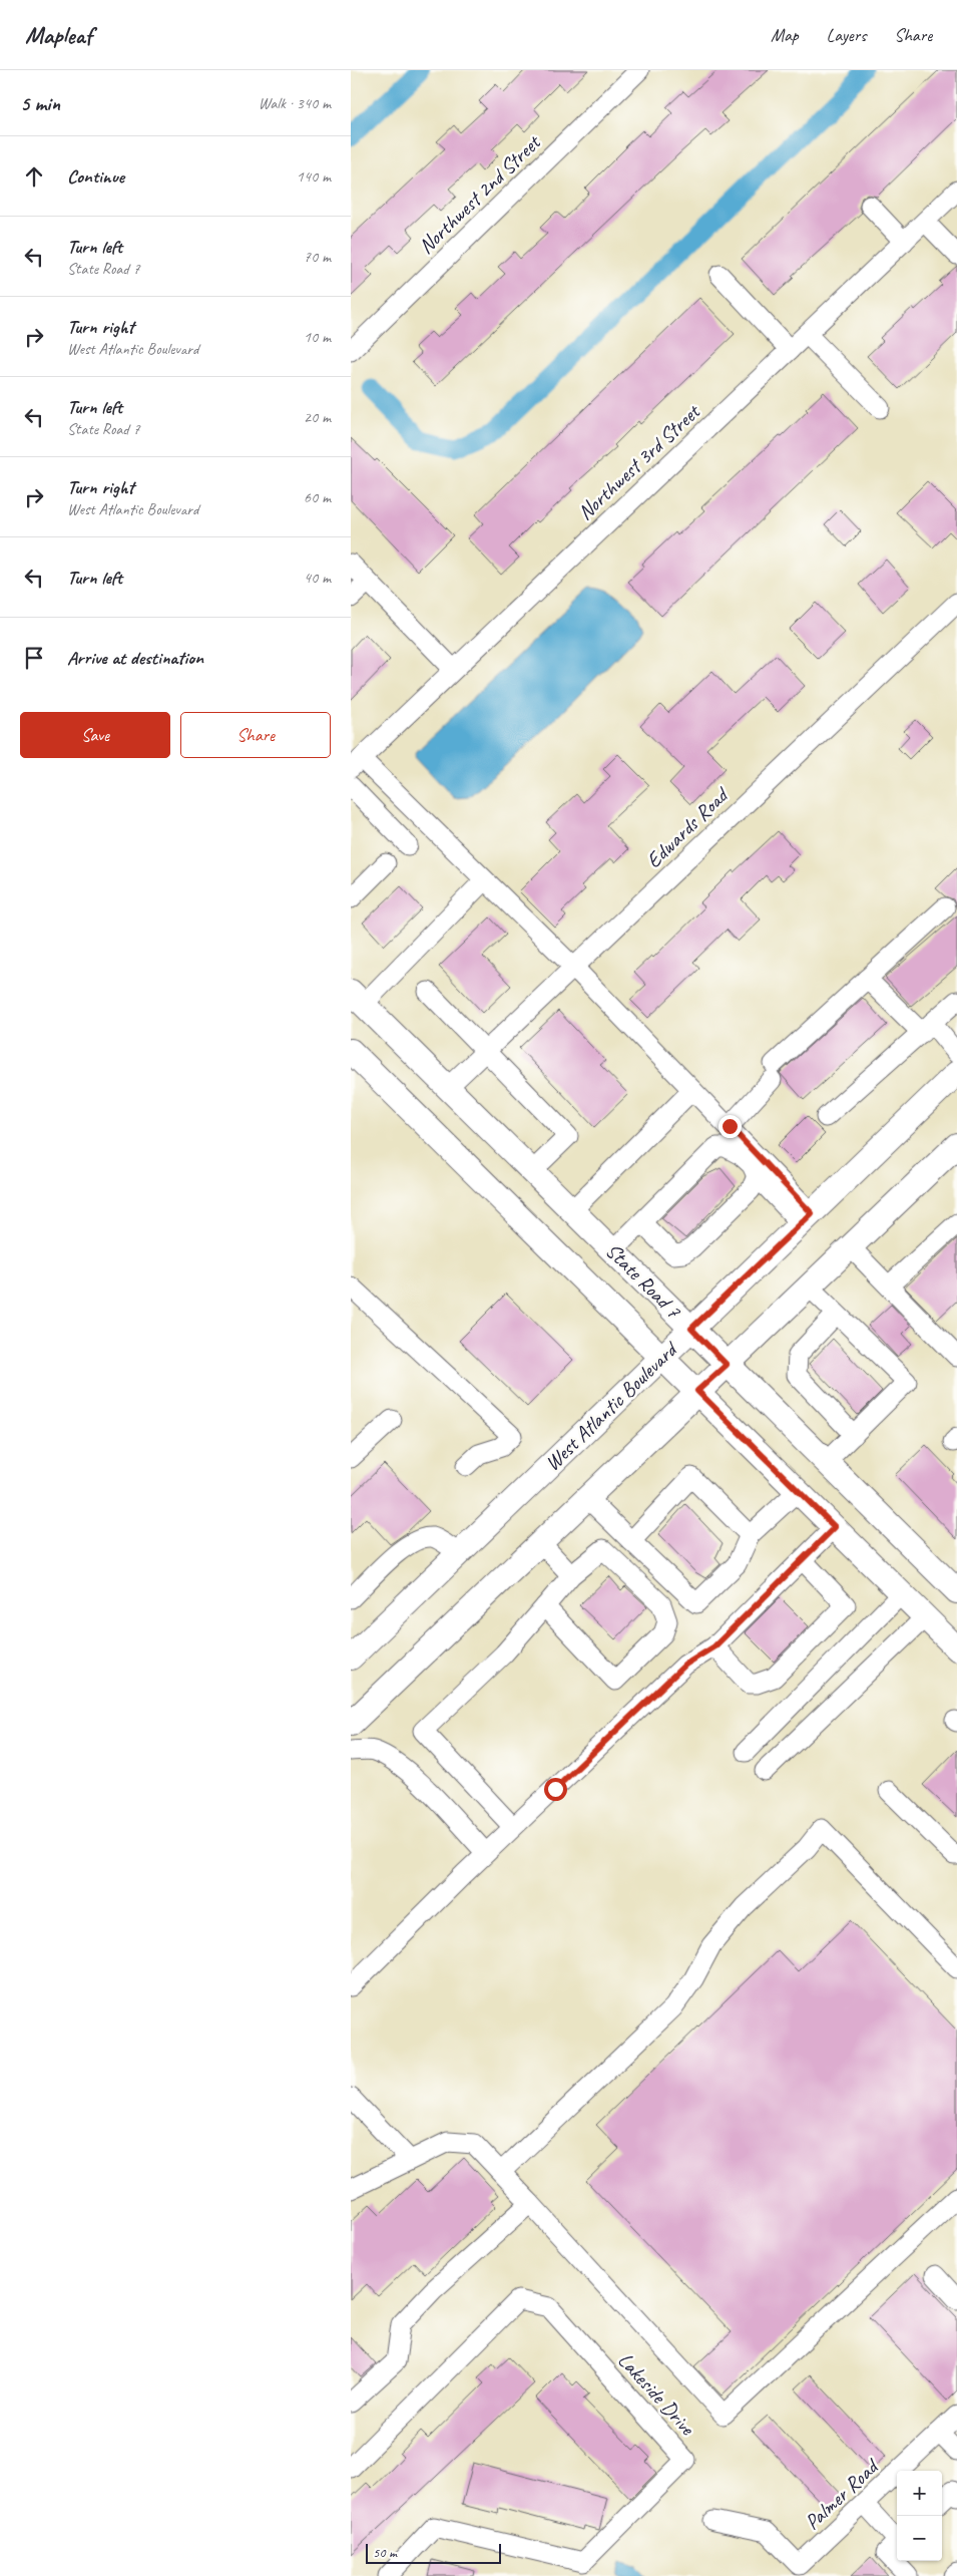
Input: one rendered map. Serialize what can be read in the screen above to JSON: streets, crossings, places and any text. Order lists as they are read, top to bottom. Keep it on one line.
{"streets":{"main road":["State Road 7","West Atlantic Boulevard"],"street":["Northwest 2nd Street","Northwest 3rd Street","Edwards Road","Lakeside Drive","Palmer Road"]},"crossings":[["Edwards Road","State Road 7"],["State Road 7","West Atlantic Boulevard"]],"scale_bar":"50 m","page":{"header":"Mapleaf","nav":["Map","Layers","Share"],"heading":["5 min","Walk · 340 m"],"list":[["Continue","140 m"],["Turn left","State Road 7","70 m"],["Turn right","West Atlantic Boulevard","10 m"],["Turn left","State Road 7","20 m"],["Turn right","West Atlantic Boulevard","60 m"],["Turn left","40 m"],"Arrive at destination"],"buttons":["Save","Share"],"map_buttons":["+","−"],"scale":"50 m"}}
